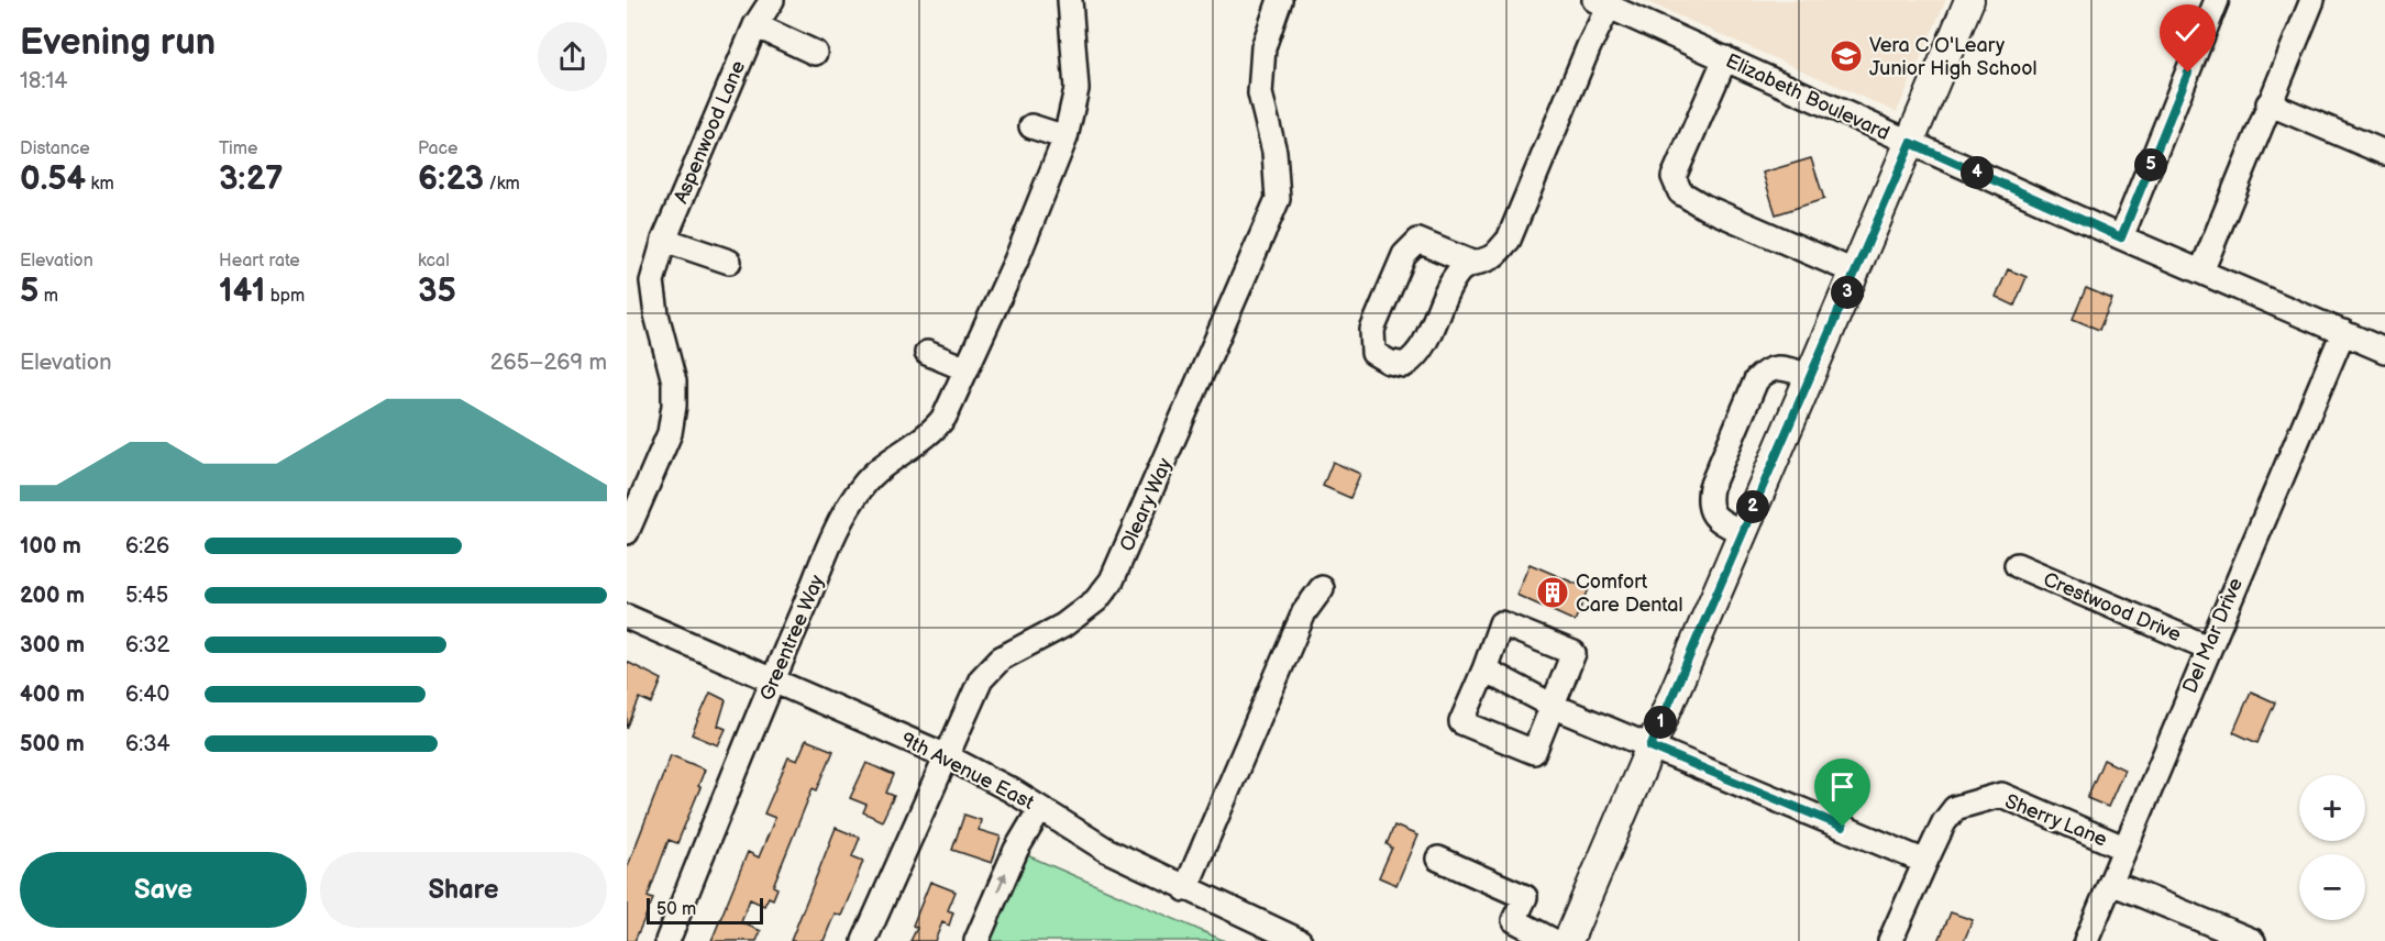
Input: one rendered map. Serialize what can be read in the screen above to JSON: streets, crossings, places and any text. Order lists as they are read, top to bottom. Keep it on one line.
{"streets":{"street":["Elizabeth Boulevard","Aspenwood Lane","Oleary Way","Crestwood Drive","Del Mar Drive","Greentree Way","9th Avenue East","Sherry Lane"]},"crossings":[["Elizabeth Boulevard","Del Mar Drive"],["Oleary Way","9th Avenue East"],["Crestwood Drive","Del Mar Drive"],["Del Mar Drive","Sherry Lane"],["Greentree Way","9th Avenue East"]],"places":{"school or university":["Vera C O'Leary Junior High School"],"building":["Comfort Care Dental"]},"scale_bar":"50 m","page":{"heading":["Evening run","18:14"],"stats":[["Distance","0.54 km"],["Time","3:27"],["Pace","6:23 /km"],["Elevation","5 m"],["Heart rate","141 bpm"],["kcal","35"]],"pins":["5","4","3","2","1"],"chart":["Elevation","265–269 m"],"list":[{"name":"100 m","note":"6:26"},{"name":"200 m","note":"5:45"},{"name":"300 m","note":"6:32"},{"name":"400 m","note":"6:40"},{"name":"500 m","note":"6:34"}],"map_buttons":["+","−"],"buttons":["Save","Share"],"scale":"50 m"}}
